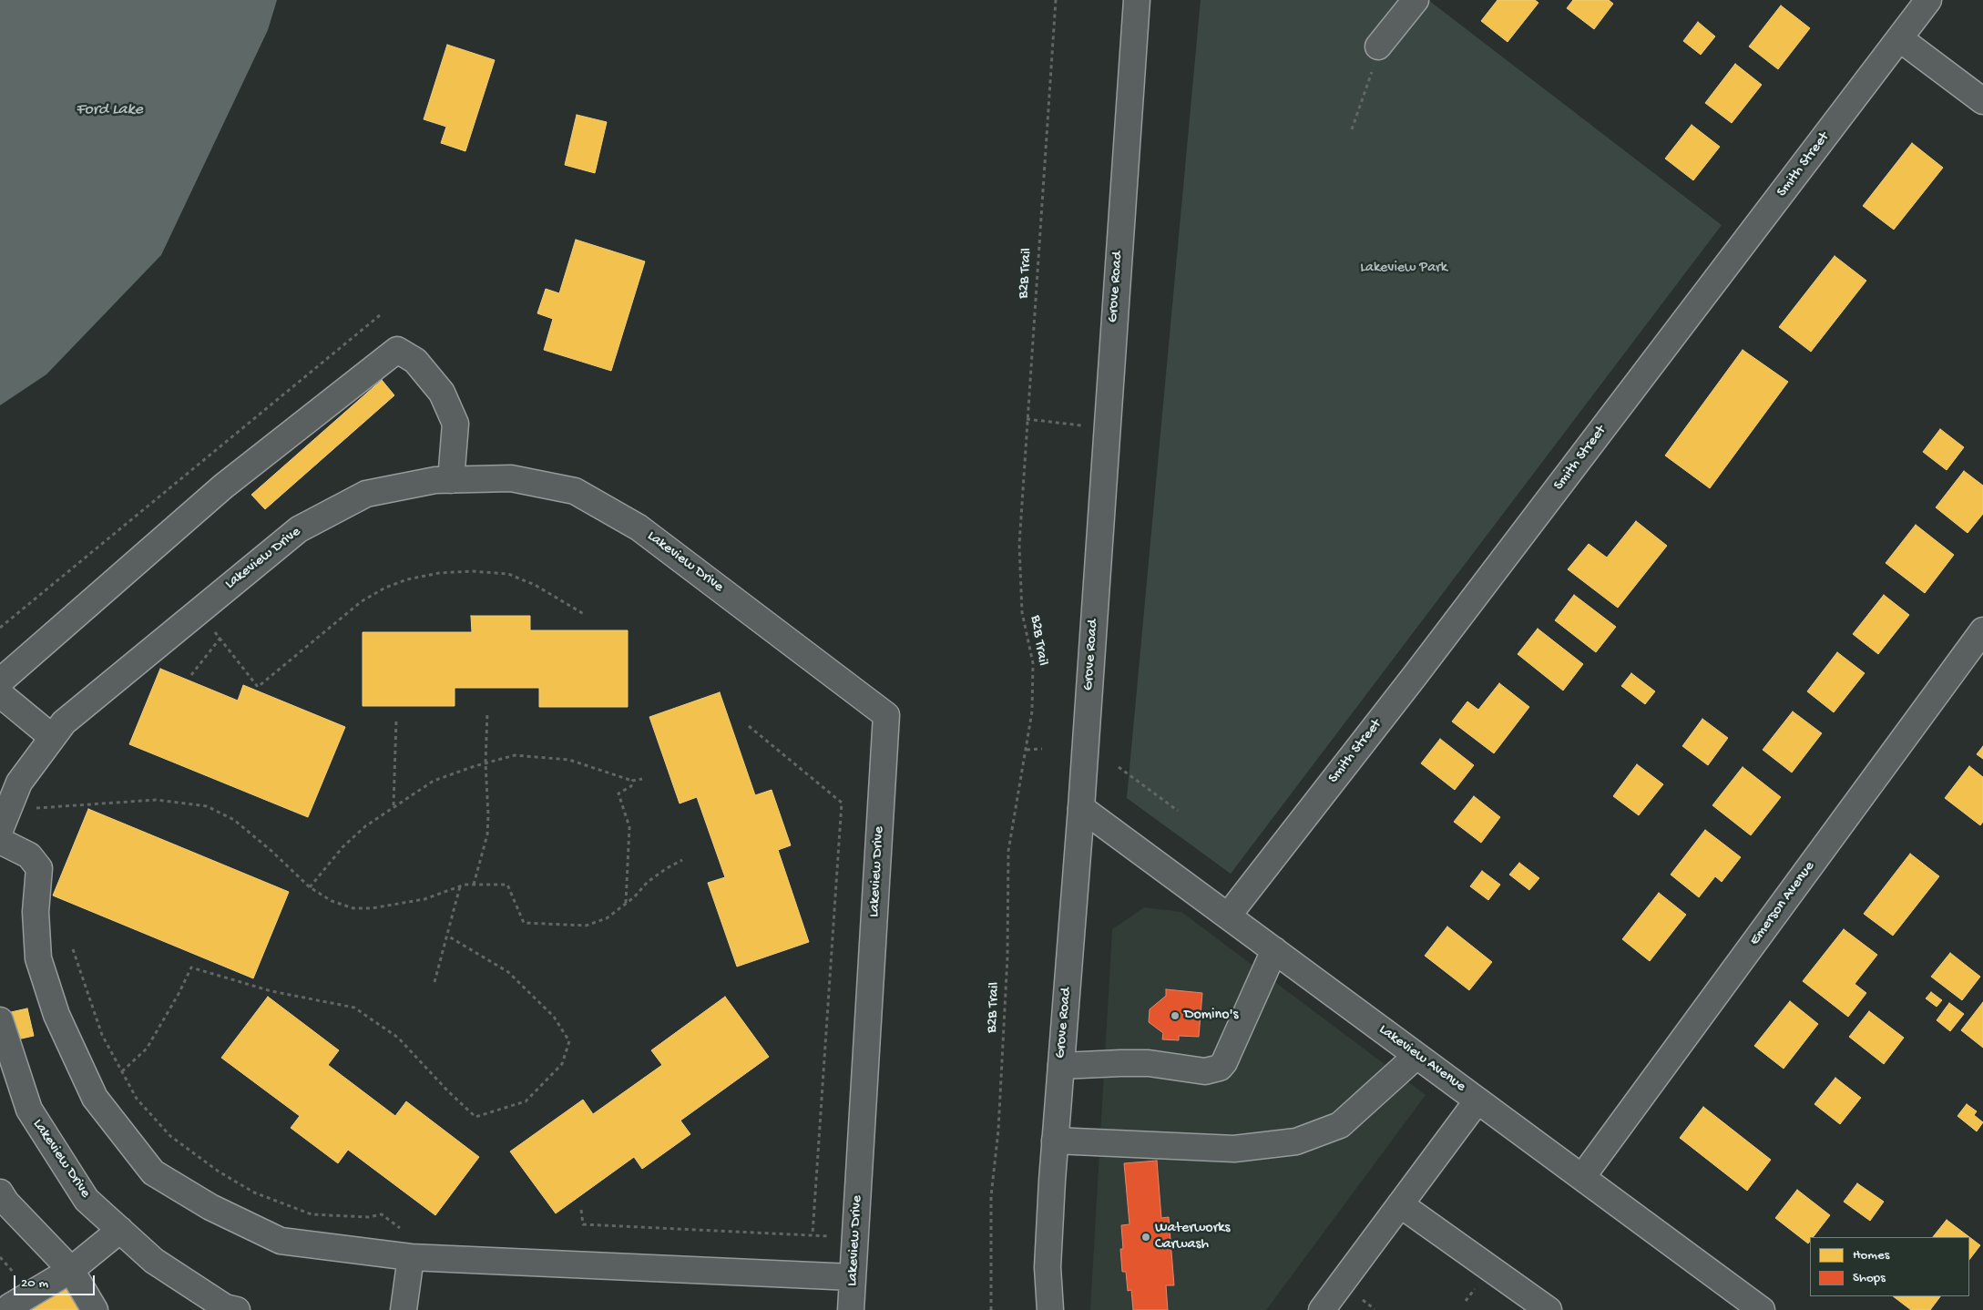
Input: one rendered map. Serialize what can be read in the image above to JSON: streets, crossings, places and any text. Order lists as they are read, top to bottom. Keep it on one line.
{"streets":{"street":["Smith Street","Grove Road","Lakeview Drive","Emerson Avenue","Lakeview Avenue"],"path":["B2B Trail"]},"crossings":[["Smith Street","Lakeview Avenue"],["Grove Road","Lakeview Avenue"],["Emerson Avenue","Lakeview Avenue"]],"water":["Ford Lake"],"parks":["Lakeview Park"],"places":["Domino's","Waterworks Carwash"],"legend":["Homes","Shops"],"scale_bar":"20 m"}
